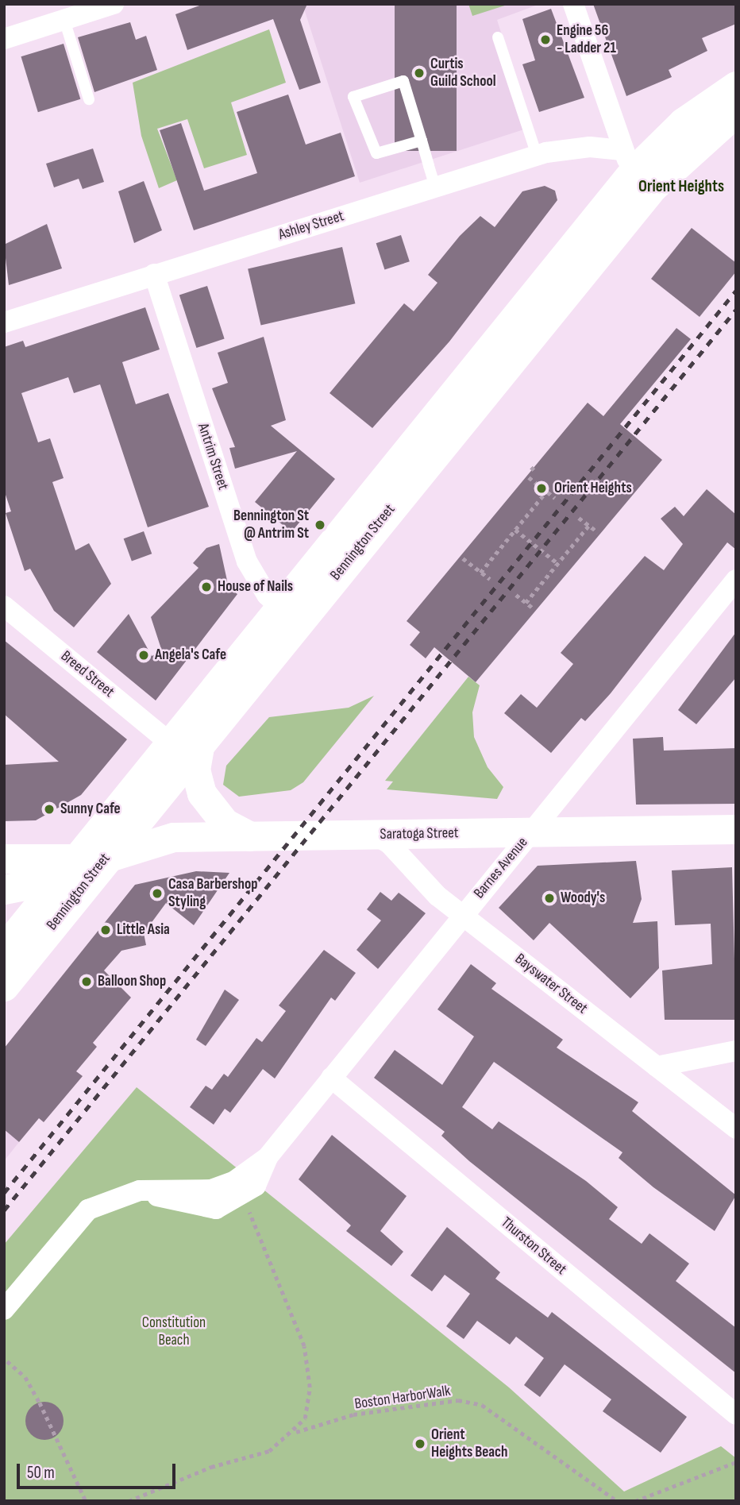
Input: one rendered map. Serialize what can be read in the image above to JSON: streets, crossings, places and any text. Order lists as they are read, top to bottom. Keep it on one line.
{"streets":{"main road":["Bennington Street","Saratoga Street"],"street":["Ashley Street","Antrim Street","Breed Street","Barnes Avenue","Bayswater Street","Thurston Street"],"path":["Boston HarborWalk"]},"crossings":[["Ashley Street","Antrim Street"],["Ashley Street","Bennington Street"],["Antrim Street","Bennington Street"],["Bennington Street","Breed Street"],["Bennington Street","Saratoga Street"],["Saratoga Street","Barnes Avenue"],["Saratoga Street","Bayswater Street"],["Barnes Avenue","Bayswater Street"],["Barnes Avenue","Thurston Street"]],"districts":["Orient Heights"],"parks":["Constitution Beach"],"places":["Engine 56 - Ladder 21","Curtis Guild School","Orient Heights","Bennington St @ Antrim St","House of Nails","Angela's Cafe","Sunny Cafe","Casa Barbershop Styling","Woody's","Little Asia","Balloon Shop","Orient Heights Beach"],"scale_bar":"50 m"}
